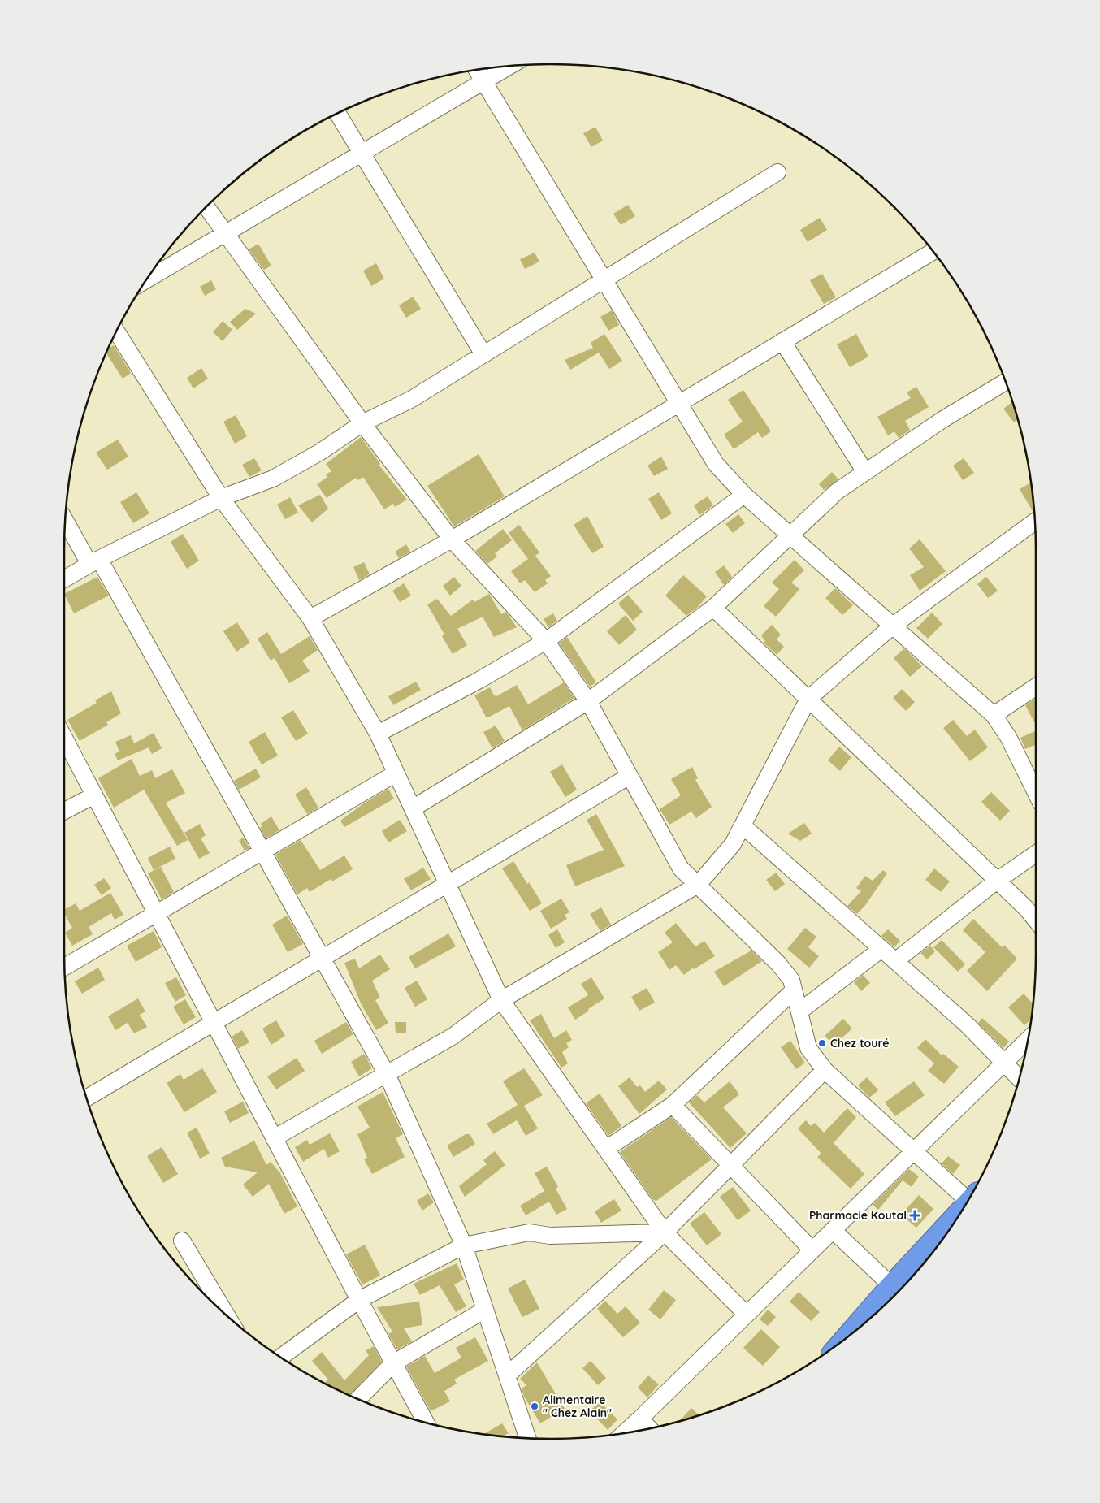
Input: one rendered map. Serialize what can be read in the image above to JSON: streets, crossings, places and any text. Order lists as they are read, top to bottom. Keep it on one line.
{"places":{"other":["Chez touré","Alimentaire \" Chez Alain\""],"health":["Pharmacie Koutal"]}}
